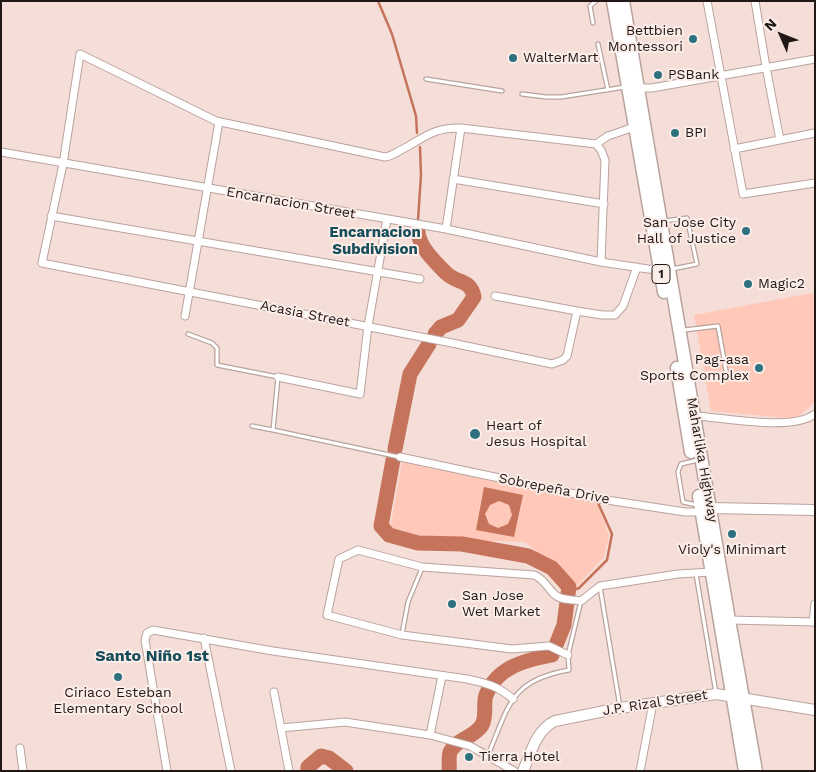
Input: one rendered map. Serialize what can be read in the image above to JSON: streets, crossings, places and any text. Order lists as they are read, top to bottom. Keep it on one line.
{"streets":{"highway":["1","Maharlika Highway"],"street":["Encarnacion Street","Acasia Street","Sobrepeña Drive","J.P. Rizal Street"]},"crossings":[["Encarnacion Street","Maharlika Highway"],["Maharlika Highway","Sobrepeña Drive"],["Maharlika Highway","J.P. Rizal Street"]],"districts":["Encarnacion Subdivision","Santo Niño 1st"],"places":["Bettbien Montessori","WalterMart","PSBank","BPI","San Jose City Hall of Justice","Magic2","Pag-asa Sports Complex","Heart of Jesus Hospital","Violy's Minimart","San Jose Wet Market","Ciriaco Esteban Elementary School","Tierra Hotel"],"north":"top left"}
